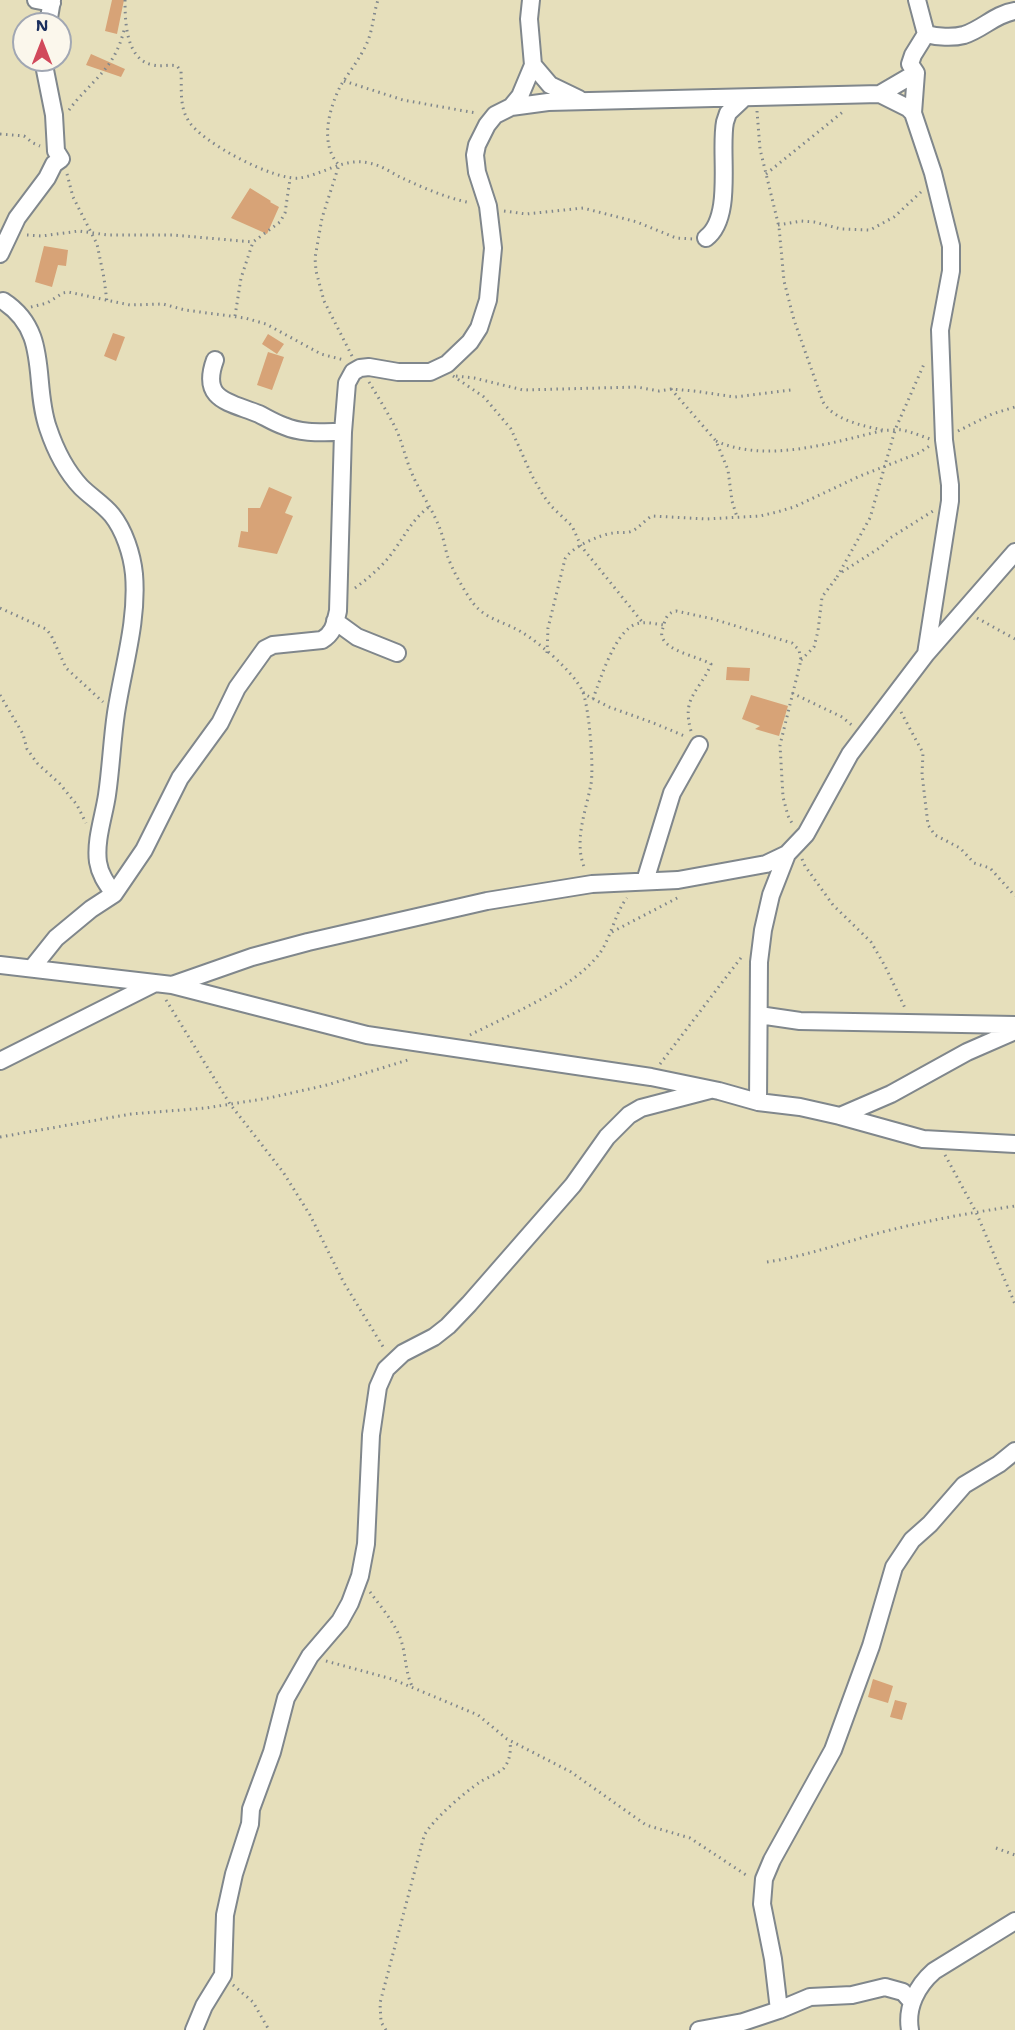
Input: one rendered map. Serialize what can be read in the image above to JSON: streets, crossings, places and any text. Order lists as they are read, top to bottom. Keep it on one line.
{"north":"top"}
